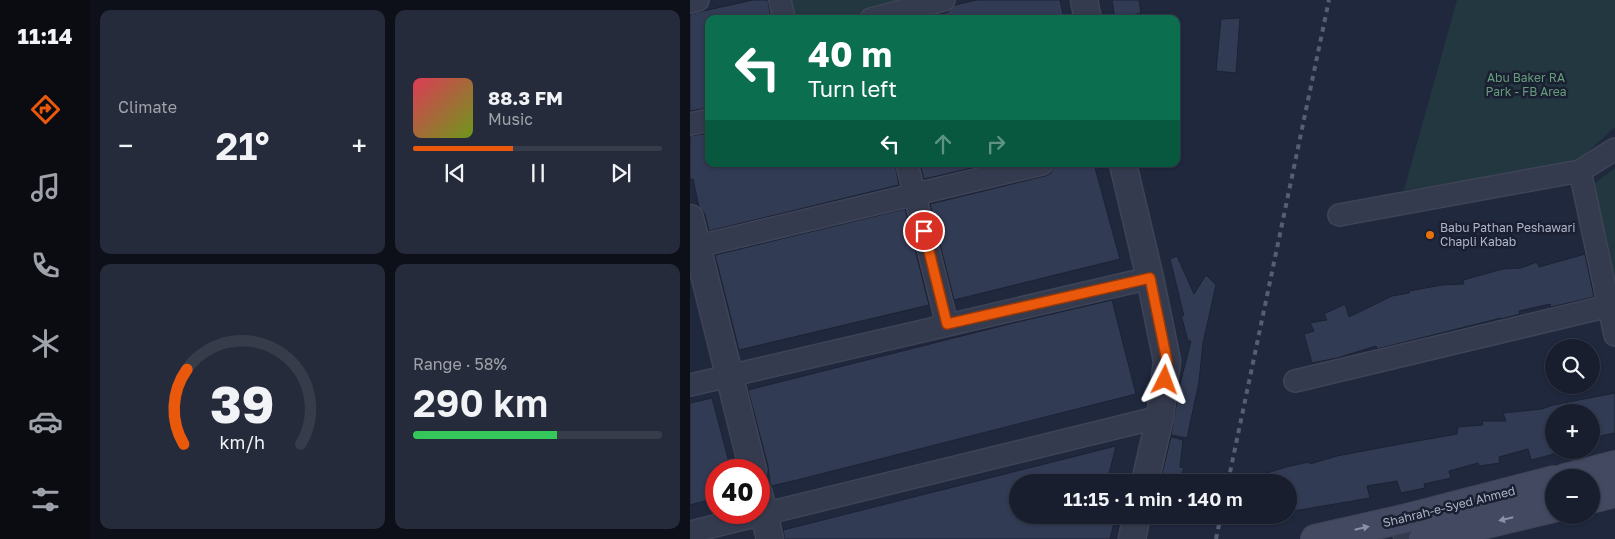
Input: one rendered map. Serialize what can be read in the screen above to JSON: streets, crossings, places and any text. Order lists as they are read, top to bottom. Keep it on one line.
{"streets":{"main road":["Shahrah-e-Syed Ahmed"]},"parks":["Abu Baker RA Park - FB Area"],"places":["Babu Pathan Peshawari Chapli Kabab"],"page":{"tabs":"11:14","tile":["Climate",["Range · 58%","290 km"]],"turn":["40 m","Turn left"],"song":["88.3 FM","Music"],"heat":["−","21°","+"],"map_buttons":["+","−"],"limit":"40","trip":"11:15 · 1 min · 140 m","gauge":["39","km/h"]}}
